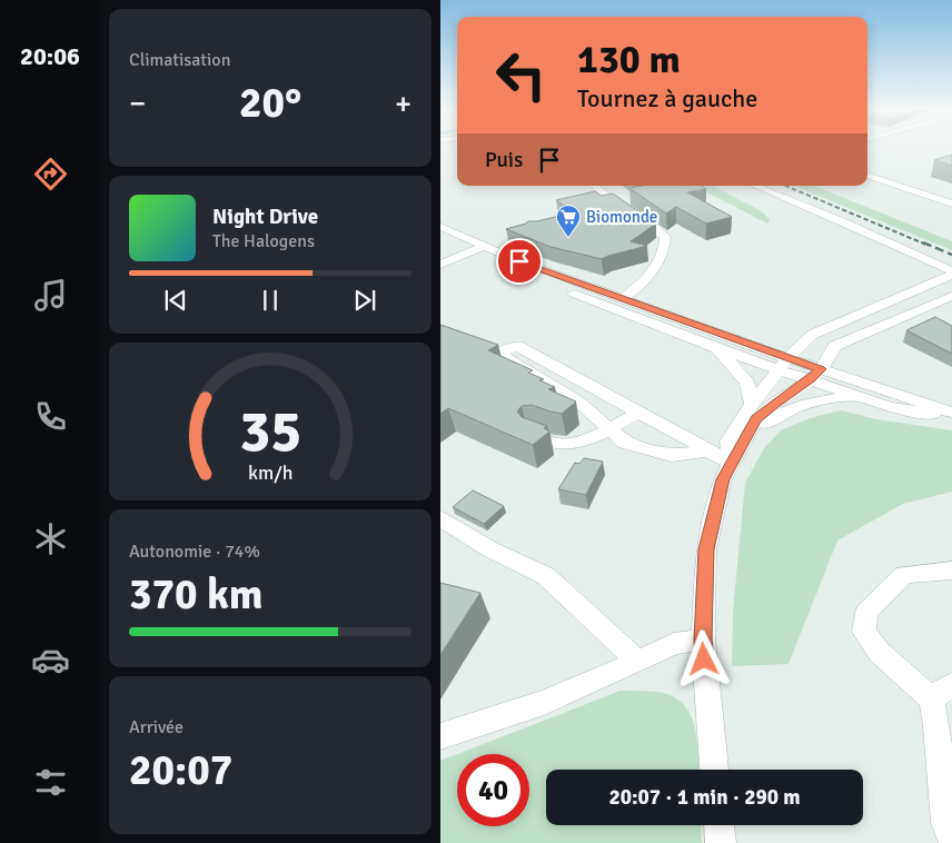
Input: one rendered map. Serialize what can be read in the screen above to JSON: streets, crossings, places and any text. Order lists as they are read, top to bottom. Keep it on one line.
{"places":{"supermarket":["Biomonde"]},"page":{"tabs":"20:06","tile":["Climatisation",["Autonomie · 74%","370 km"],["Arrivée","20:07"]],"turn":["130 m","Tournez à gauche"],"heat":["−","20°","+"],"then":"Puis","song":["Night Drive","The Halogens"],"limit":"40","trip":"20:07 · 1 min · 290 m","gauge":["35","km/h"]}}
